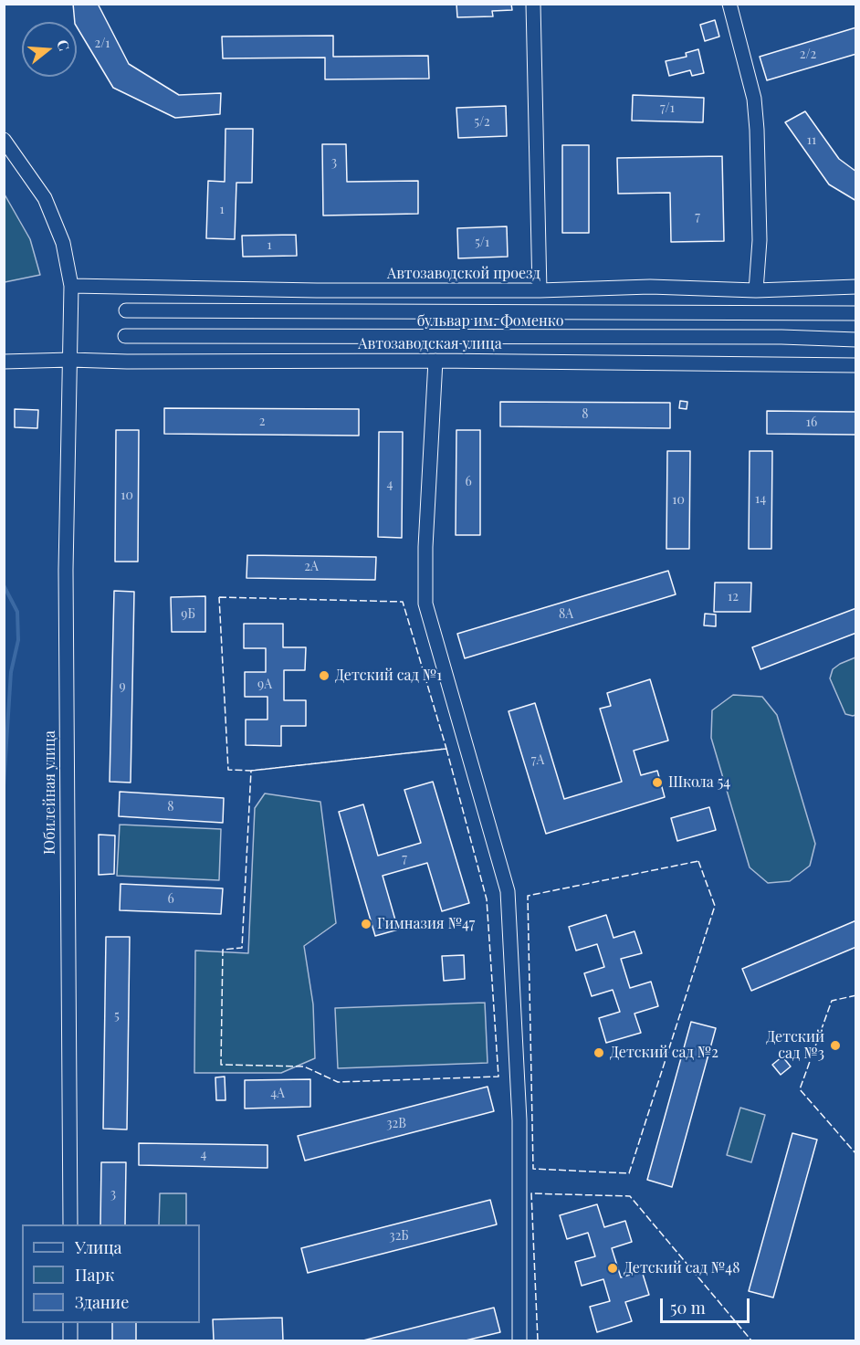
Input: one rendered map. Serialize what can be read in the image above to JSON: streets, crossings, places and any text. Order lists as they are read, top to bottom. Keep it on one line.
{"streets":{"street":["Автозаводской проезд","бульвар им. Фоменко","Автозаводская улица","Юбилейная улица"]},"crossings":[["Автозаводской проезд","Юбилейная улица"],["Автозаводская улица","Юбилейная улица"]],"places":["Детский сад №1","Школа 54","Гимназия №47","Детский сад №3","Детский сад №2","Детский сад №48"],"house_numbers":["2/1","2/2","7/1","5/2","11","3","1","7","5/1","1","8","2","16","6","4","10","14","10","2А","12","9Б","8А","9А","9","7А","8","7","6","5","4А","32В","4","3","32Б"],"legend":["Улица","Парк","Здание"],"scale_bar":"50 m","north":"right"}
